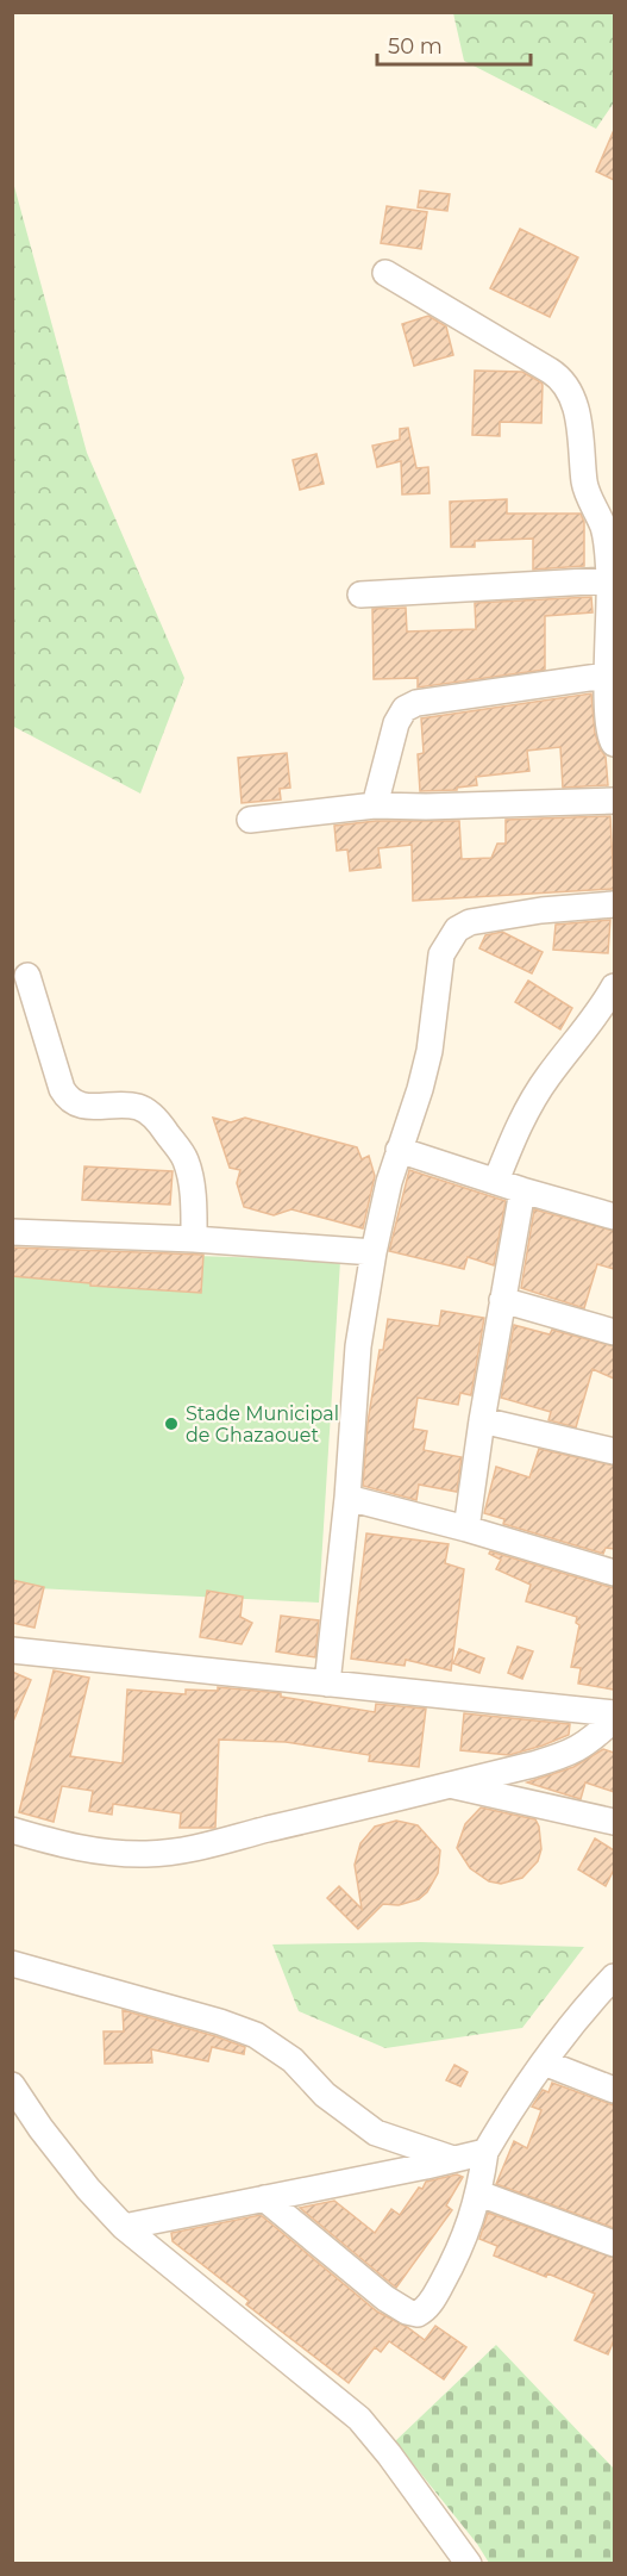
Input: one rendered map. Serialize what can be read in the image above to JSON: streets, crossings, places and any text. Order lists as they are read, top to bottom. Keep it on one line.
{"places":["Stade Municipal de Ghazaouet"],"scale_bar":"50 m"}
